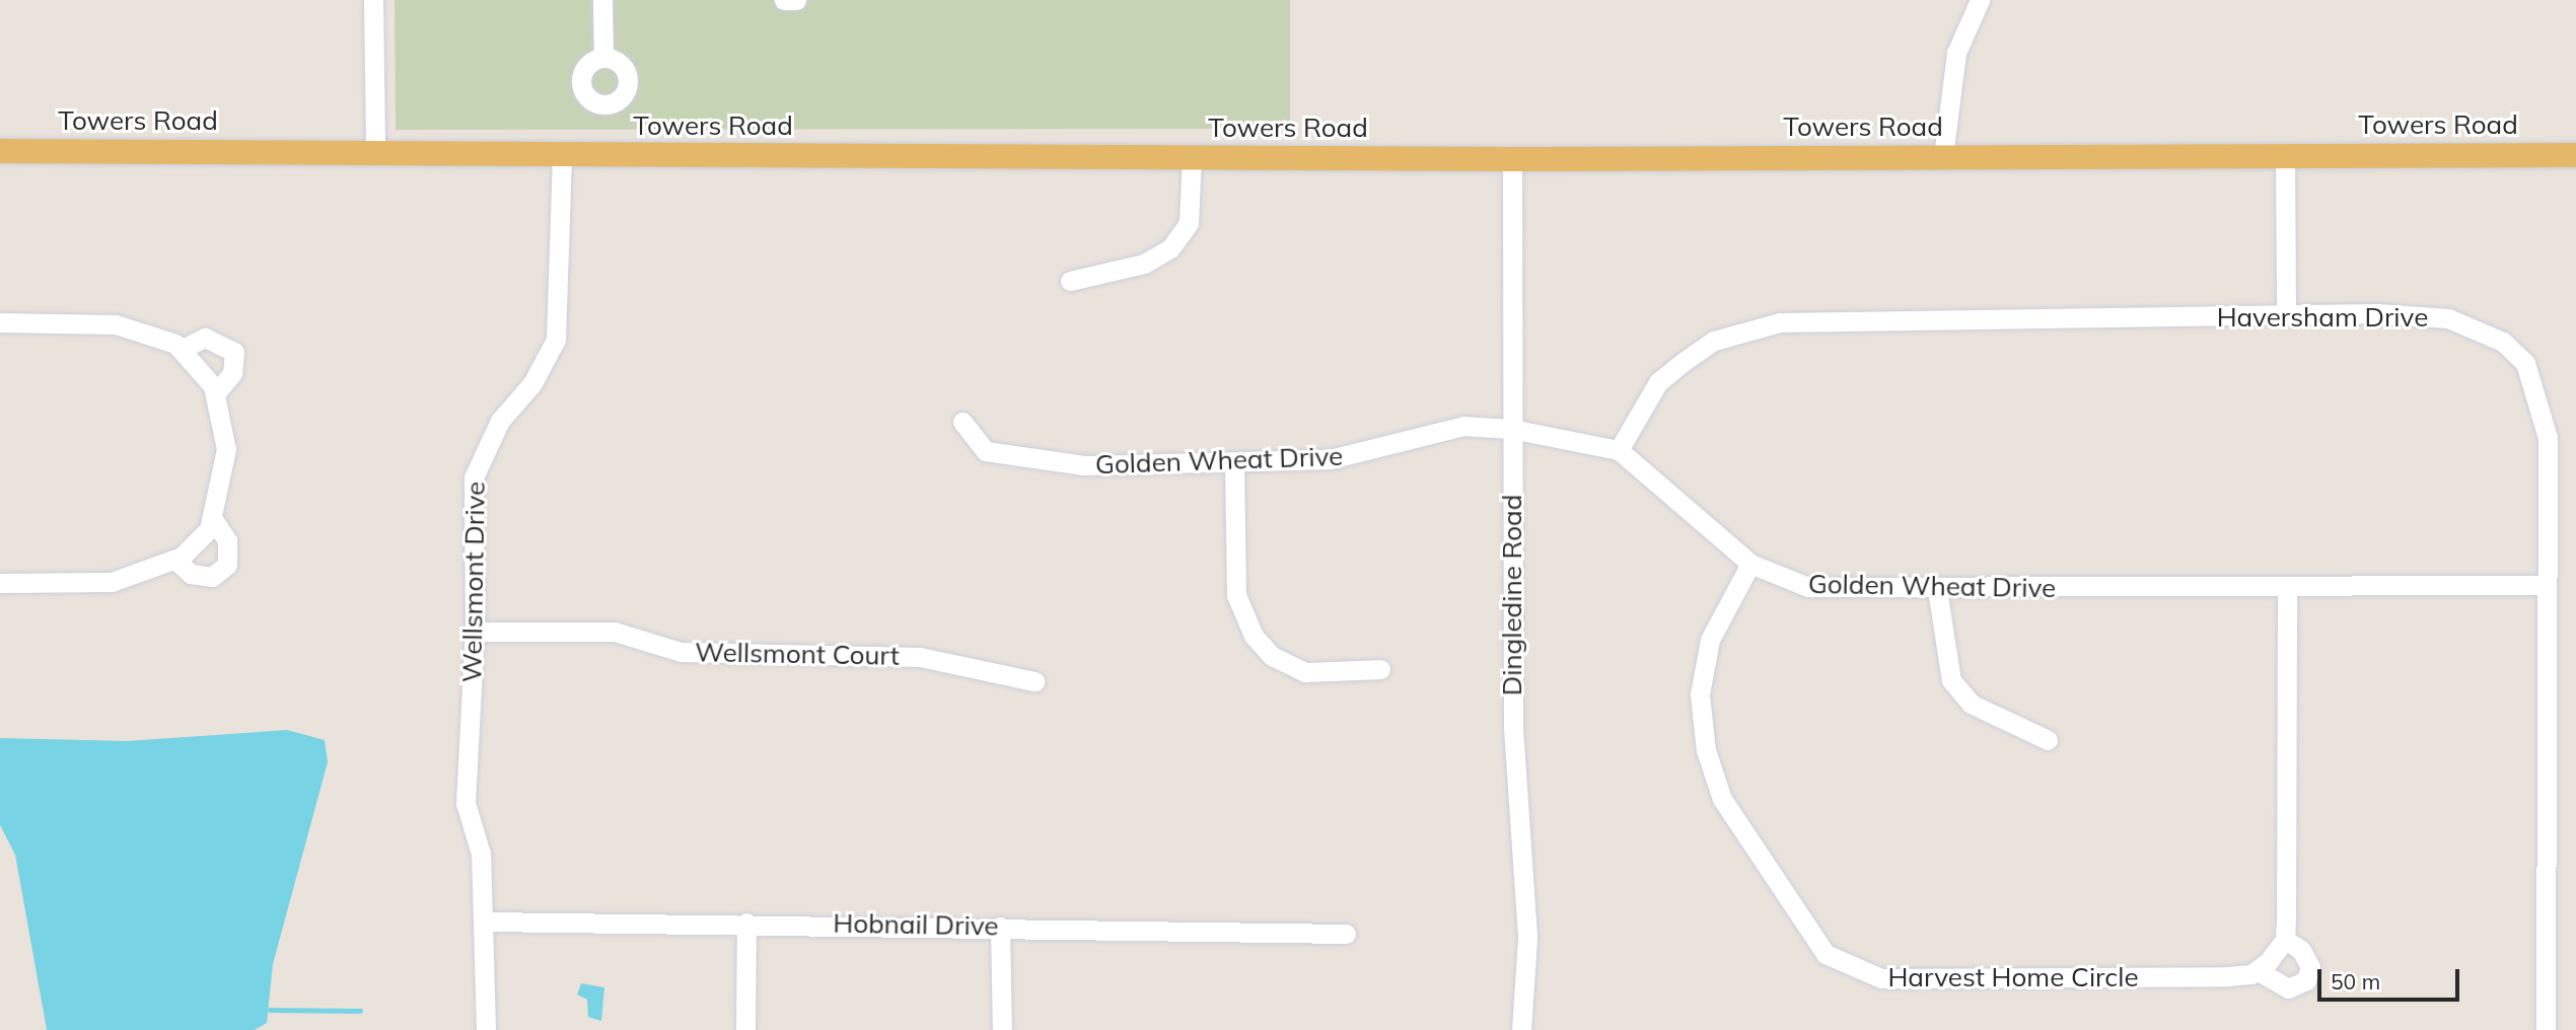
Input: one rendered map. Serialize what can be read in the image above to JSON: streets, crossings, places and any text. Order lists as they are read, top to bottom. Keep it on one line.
{"streets":{"main road":["Towers Road"],"street":["Haversham Drive","Golden Wheat Drive","Wellsmont Drive","Dingledine Road","Wellsmont Court","Hobnail Drive","Harvest Home Circle"]},"crossings":[["Towers Road","Wellsmont Drive"],["Towers Road","Dingledine Road"],["Haversham Drive","Golden Wheat Drive"],["Golden Wheat Drive","Dingledine Road"],["Golden Wheat Drive","Harvest Home Circle"],["Wellsmont Drive","Wellsmont Court"],["Wellsmont Drive","Hobnail Drive"]],"scale_bar":"50 m"}
